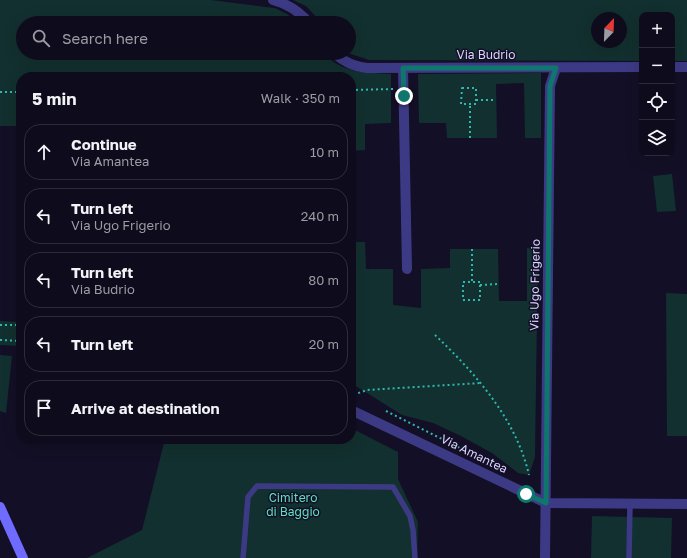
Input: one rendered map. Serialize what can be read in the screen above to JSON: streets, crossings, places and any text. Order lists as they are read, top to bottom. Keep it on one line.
{"streets":{"street":["Via Budrio","Via Ugo Frigerio","Via Amantea"]},"crossings":[["Via Budrio","Via Ugo Frigerio"],["Via Ugo Frigerio","Via Amantea"]],"parks":["Cimitero di Baggio"],"north":"top right","page":{"map_buttons":["+","−"],"search":"Search here","heading":["5 min","Walk · 350 m"],"list":[["Continue","Via Amantea","10 m"],["Turn left","Via Ugo Frigerio","240 m"],["Turn left","Via Budrio","80 m"],["Turn left","20 m"],"Arrive at destination"]}}
